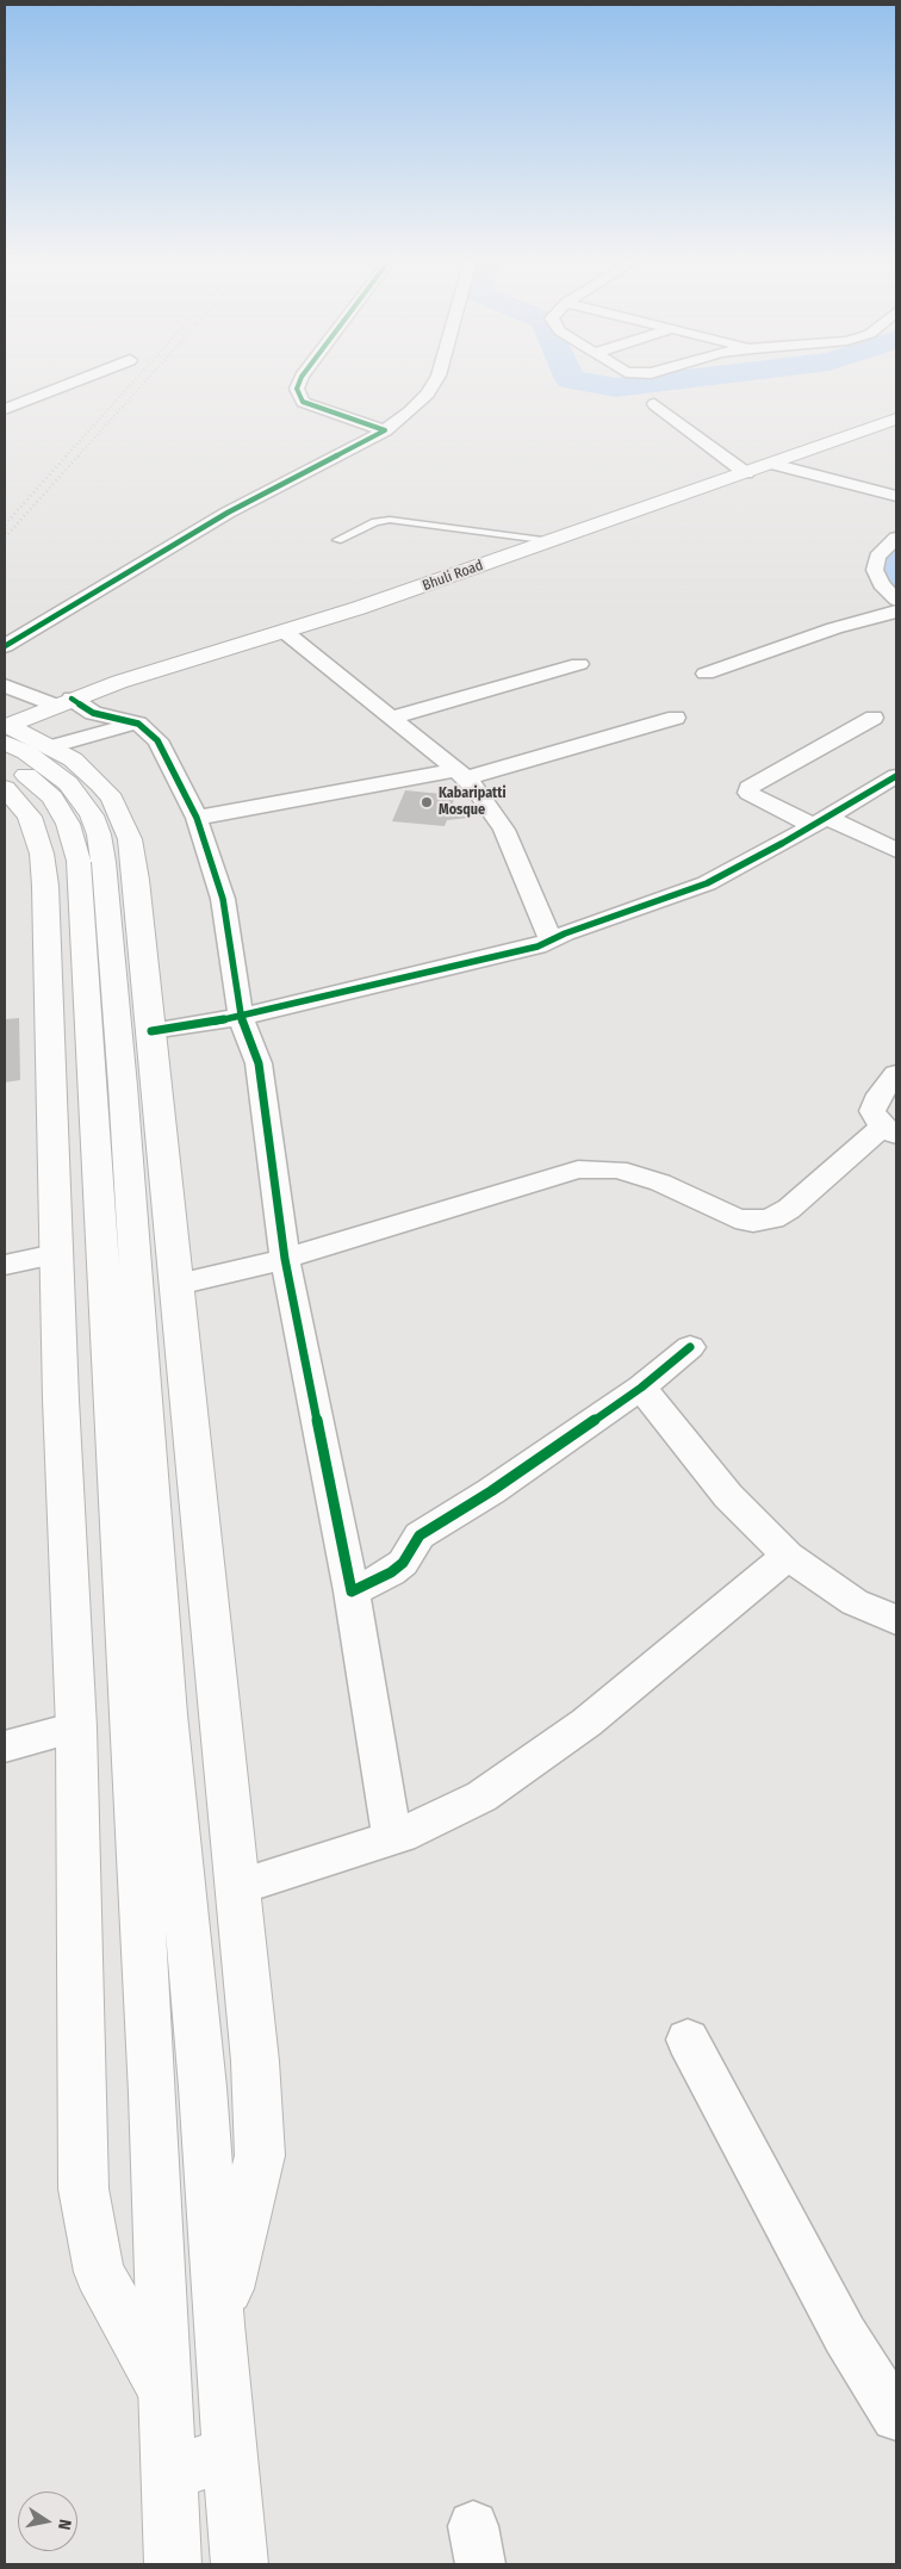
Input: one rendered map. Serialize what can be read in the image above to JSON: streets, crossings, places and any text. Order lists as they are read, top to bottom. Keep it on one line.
{"streets":{"main road":["Bhuli Road"]},"places":["Kabaripatti Mosque"],"north":"right"}
